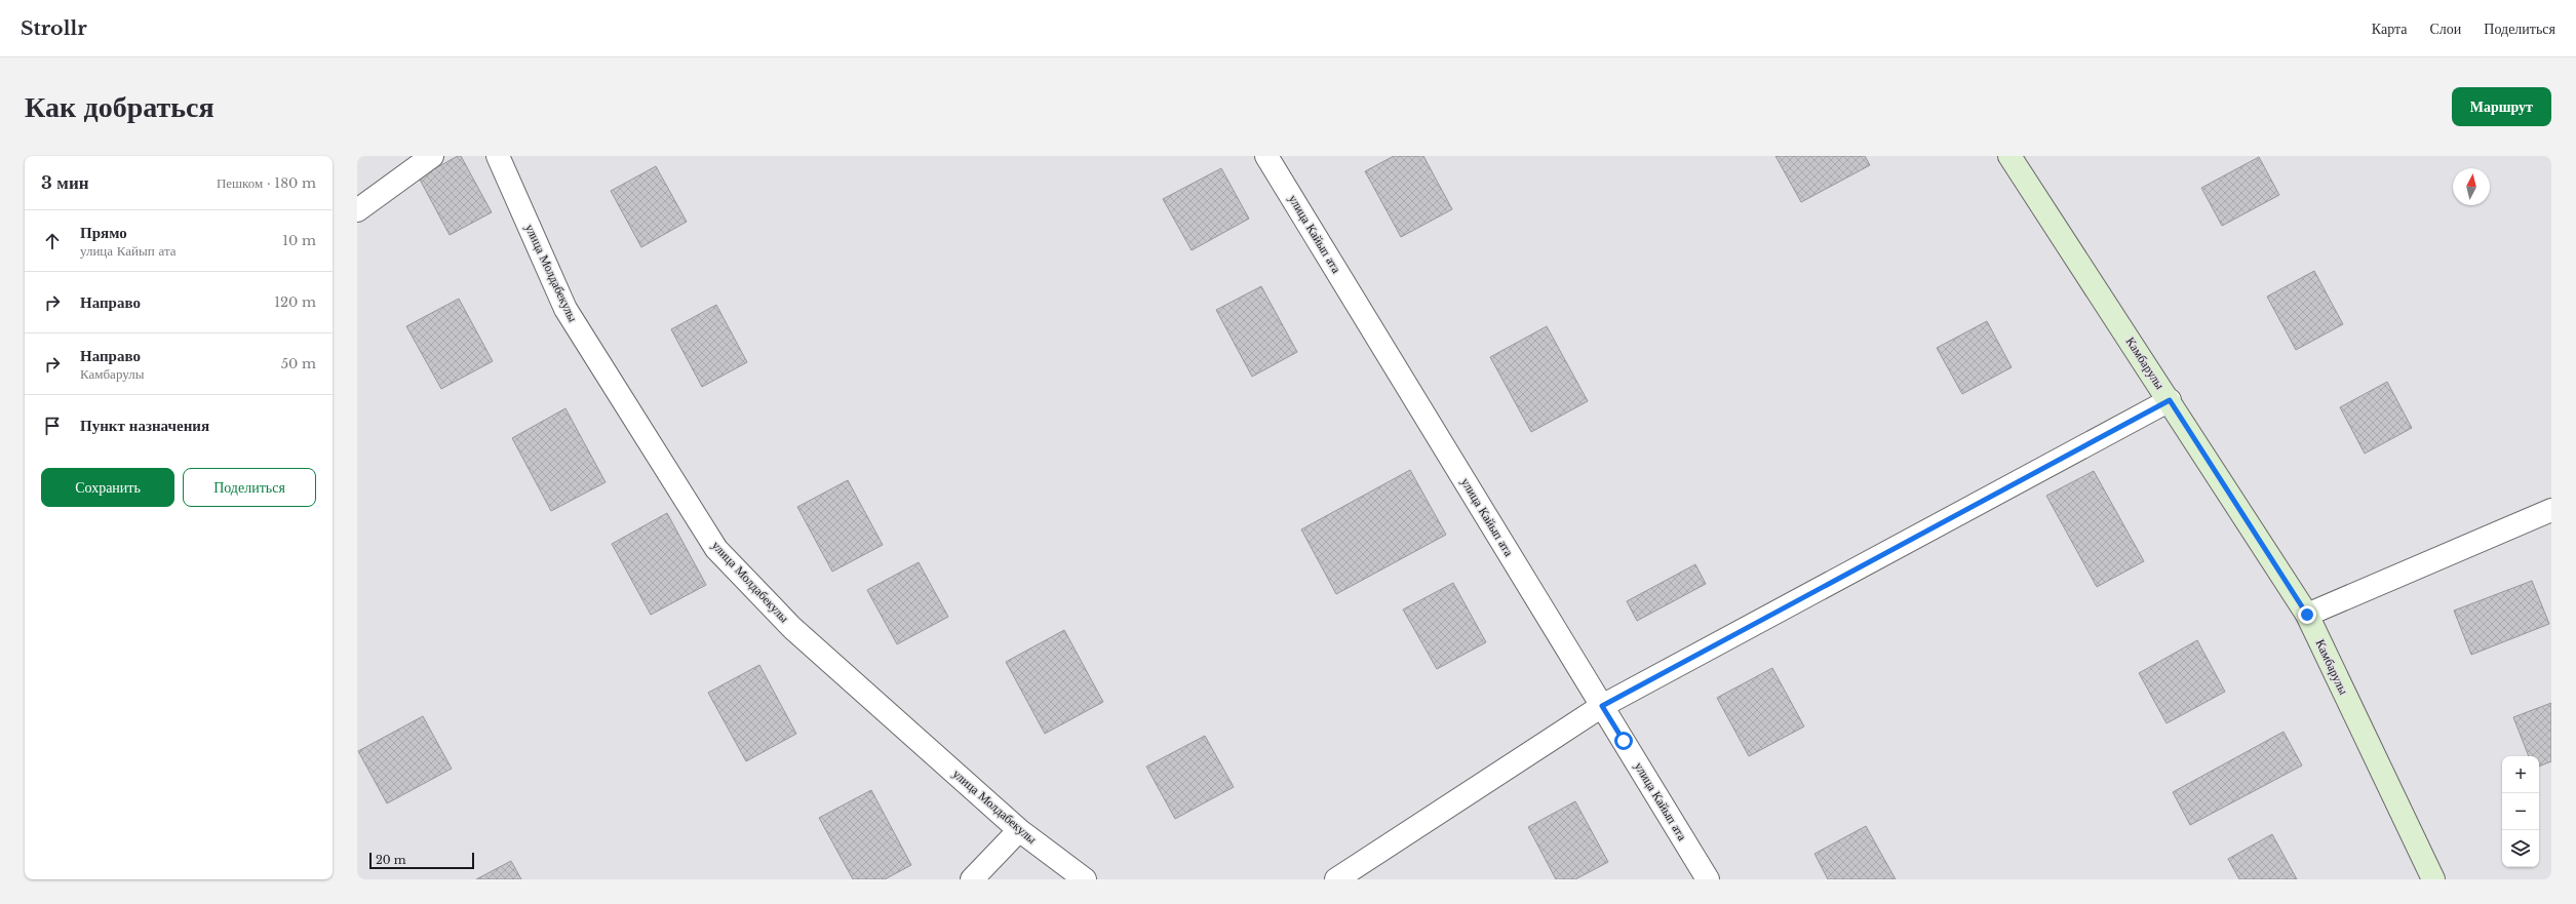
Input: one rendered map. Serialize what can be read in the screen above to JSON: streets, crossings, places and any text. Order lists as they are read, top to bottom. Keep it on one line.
{"streets":{"street":["улица Кайып ата","улица Молдабекулы","Камбарулы"]},"scale_bar":"20 m","north":"top","page":{"header":"Strollr","nav":["Карта","Слои","Поделиться"],"buttons":["Маршрут",["Сохранить","Поделиться"]],"title":"Как добраться","heading":["3 мин","Пешком · 180 m"],"list":[["Прямо","улица Кайып ата","10 m"],["Направо","120 m"],["Направо","Камбарулы","50 m"],"Пункт назначения"],"map_buttons":["+","−"],"scale":"20 m"}}
